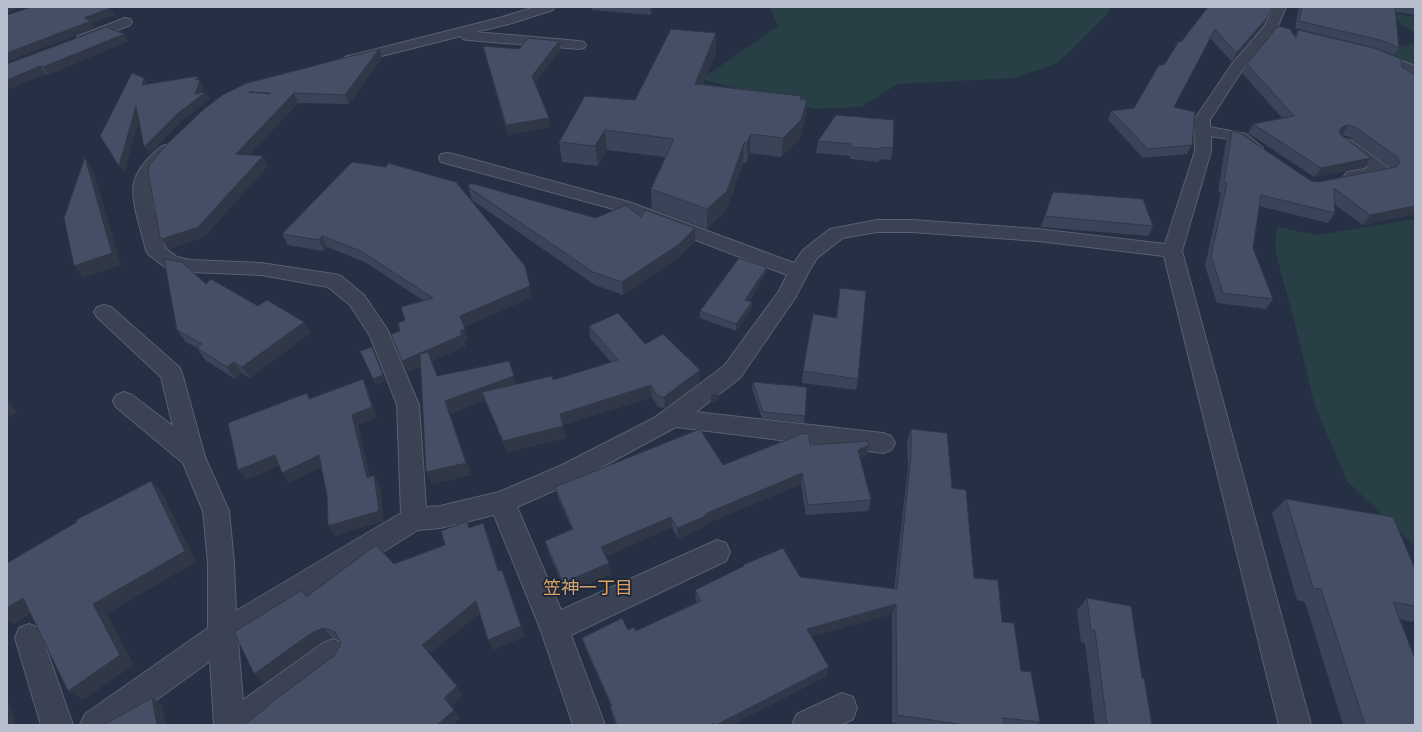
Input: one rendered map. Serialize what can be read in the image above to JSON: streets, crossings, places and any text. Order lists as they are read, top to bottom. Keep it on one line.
{"districts":["笠神一丁目"]}
